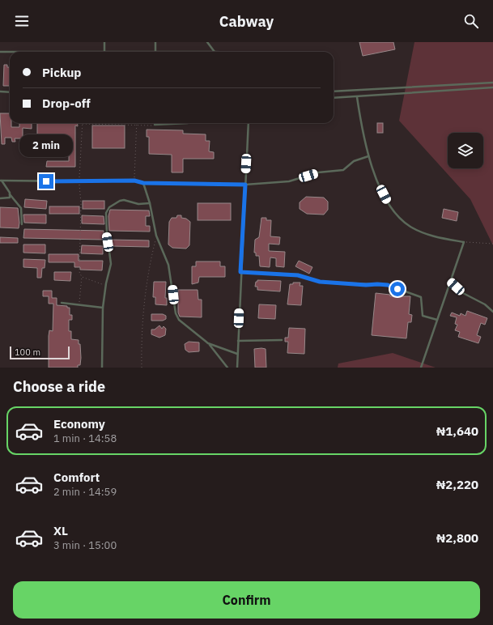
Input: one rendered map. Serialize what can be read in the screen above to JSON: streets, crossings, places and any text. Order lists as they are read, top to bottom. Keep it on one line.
{"scale_bar":"100 m","page":{"header":"Cabway","banner":["Pickup","Drop-off"],"bubble":"2 min","scale":"100 m","heading":"Choose a ride","list":[{"name":"Economy","note":"1 min · 14:58","value":"₦1,640"},{"name":"Comfort","note":"2 min · 14:59","value":"₦2,220"},{"name":"XL","note":"3 min · 15:00","value":"₦2,800"}],"buttons":"Confirm"}}
